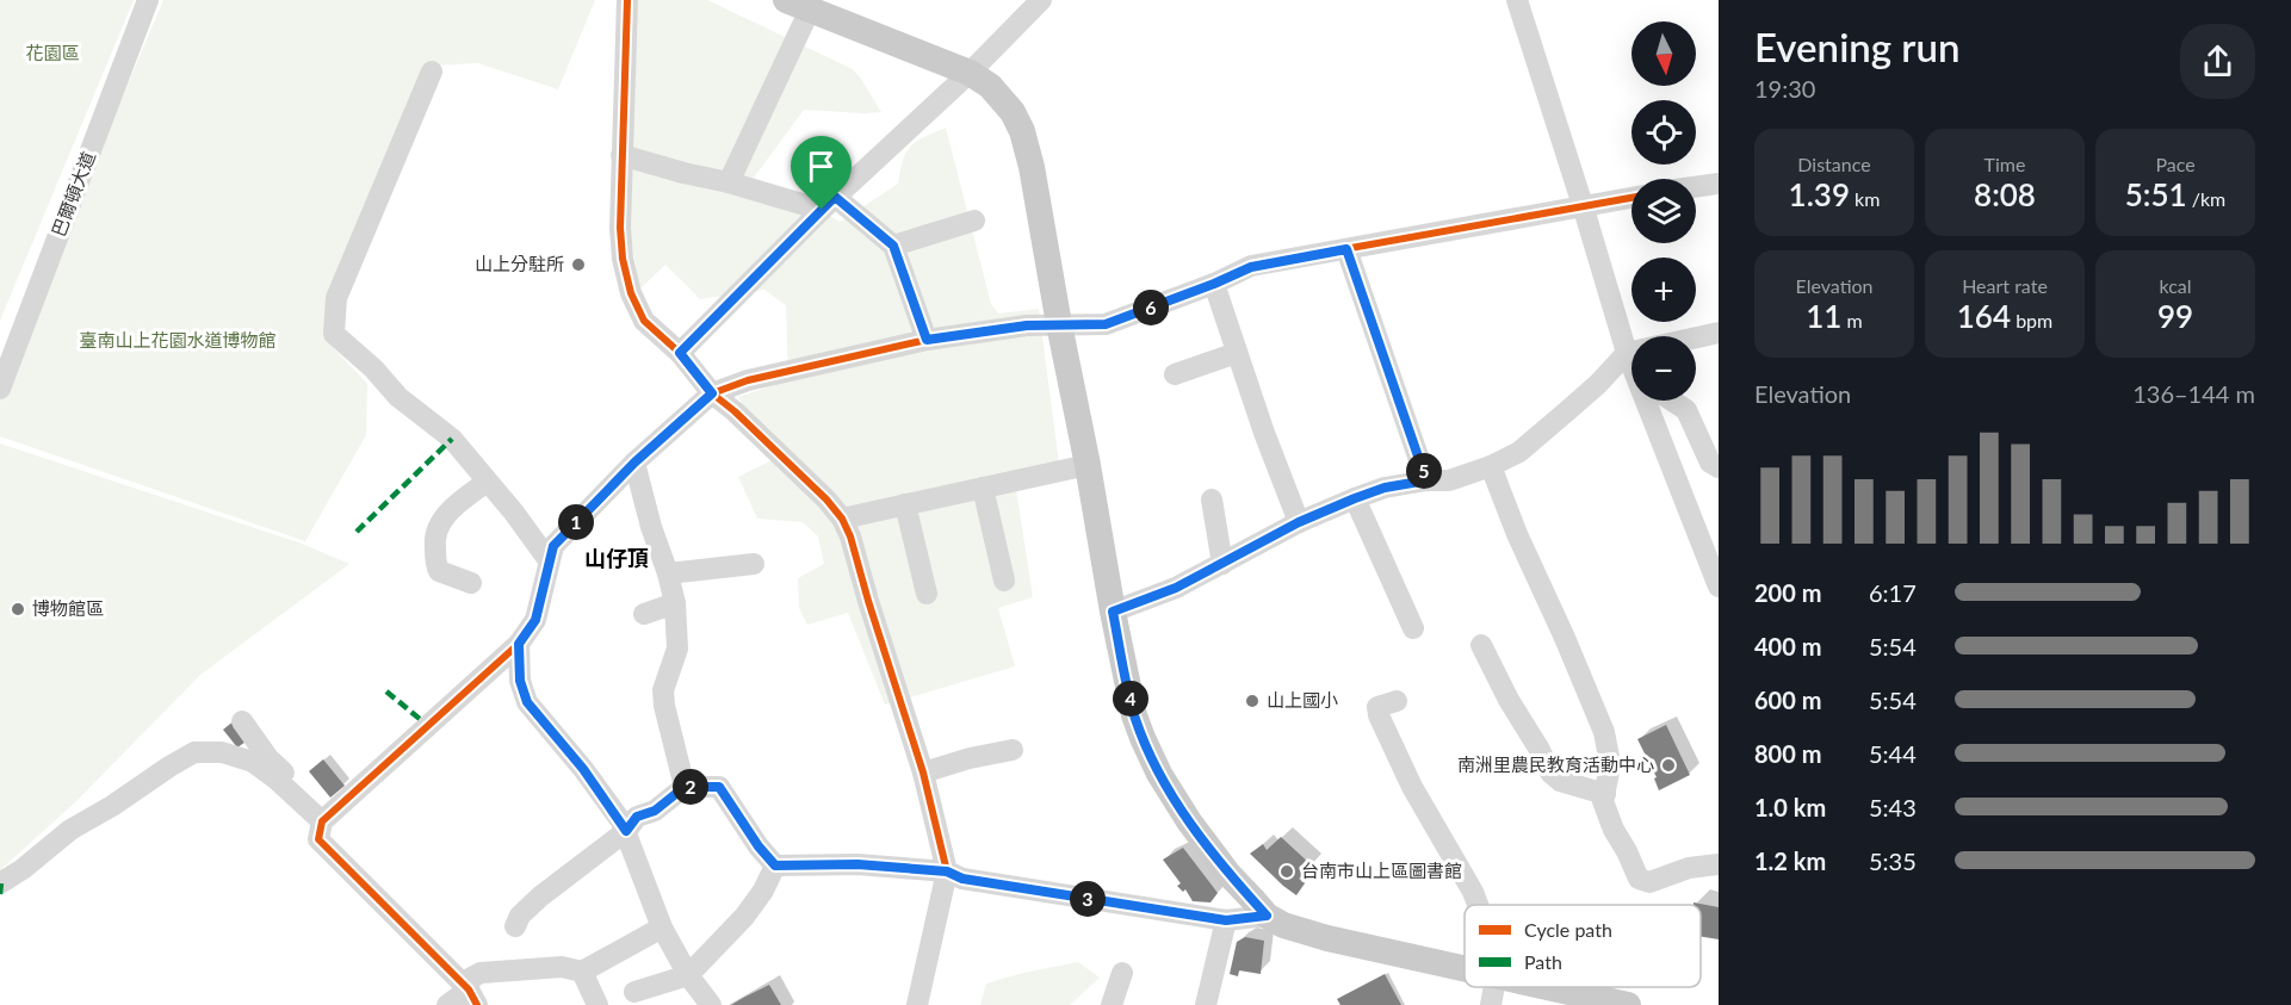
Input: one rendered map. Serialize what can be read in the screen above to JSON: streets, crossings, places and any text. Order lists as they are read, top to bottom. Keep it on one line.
{"streets":{"street":["巴爾頓大道"]},"districts":["山仔頂"],"parks":["花園區","臺南山上花園水道博物館"],"places":["山上分駐所","博物館區","山上國小","南洲里農民教育活動中心","台南市山上區圖書館"],"legend":["Cycle path","Path"],"north":"bottom","page":{"heading":["Evening run","19:30"],"map_buttons":["+","−"],"stats":[["Distance","1.39 km"],["Time","8:08"],["Pace","5:51 /km"],["Elevation","11 m"],["Heart rate","164 bpm"],["kcal","99"]],"pins":["6","5","1","4","2","3"],"chart":["Elevation","136–144 m"],"list":[{"name":"200 m","note":"6:17"},{"name":"400 m","note":"5:54"},{"name":"600 m","note":"5:54"},{"name":"800 m","note":"5:44"},{"name":"1.0 km","note":"5:43"},{"name":"1.2 km","note":"5:35"}]}}
